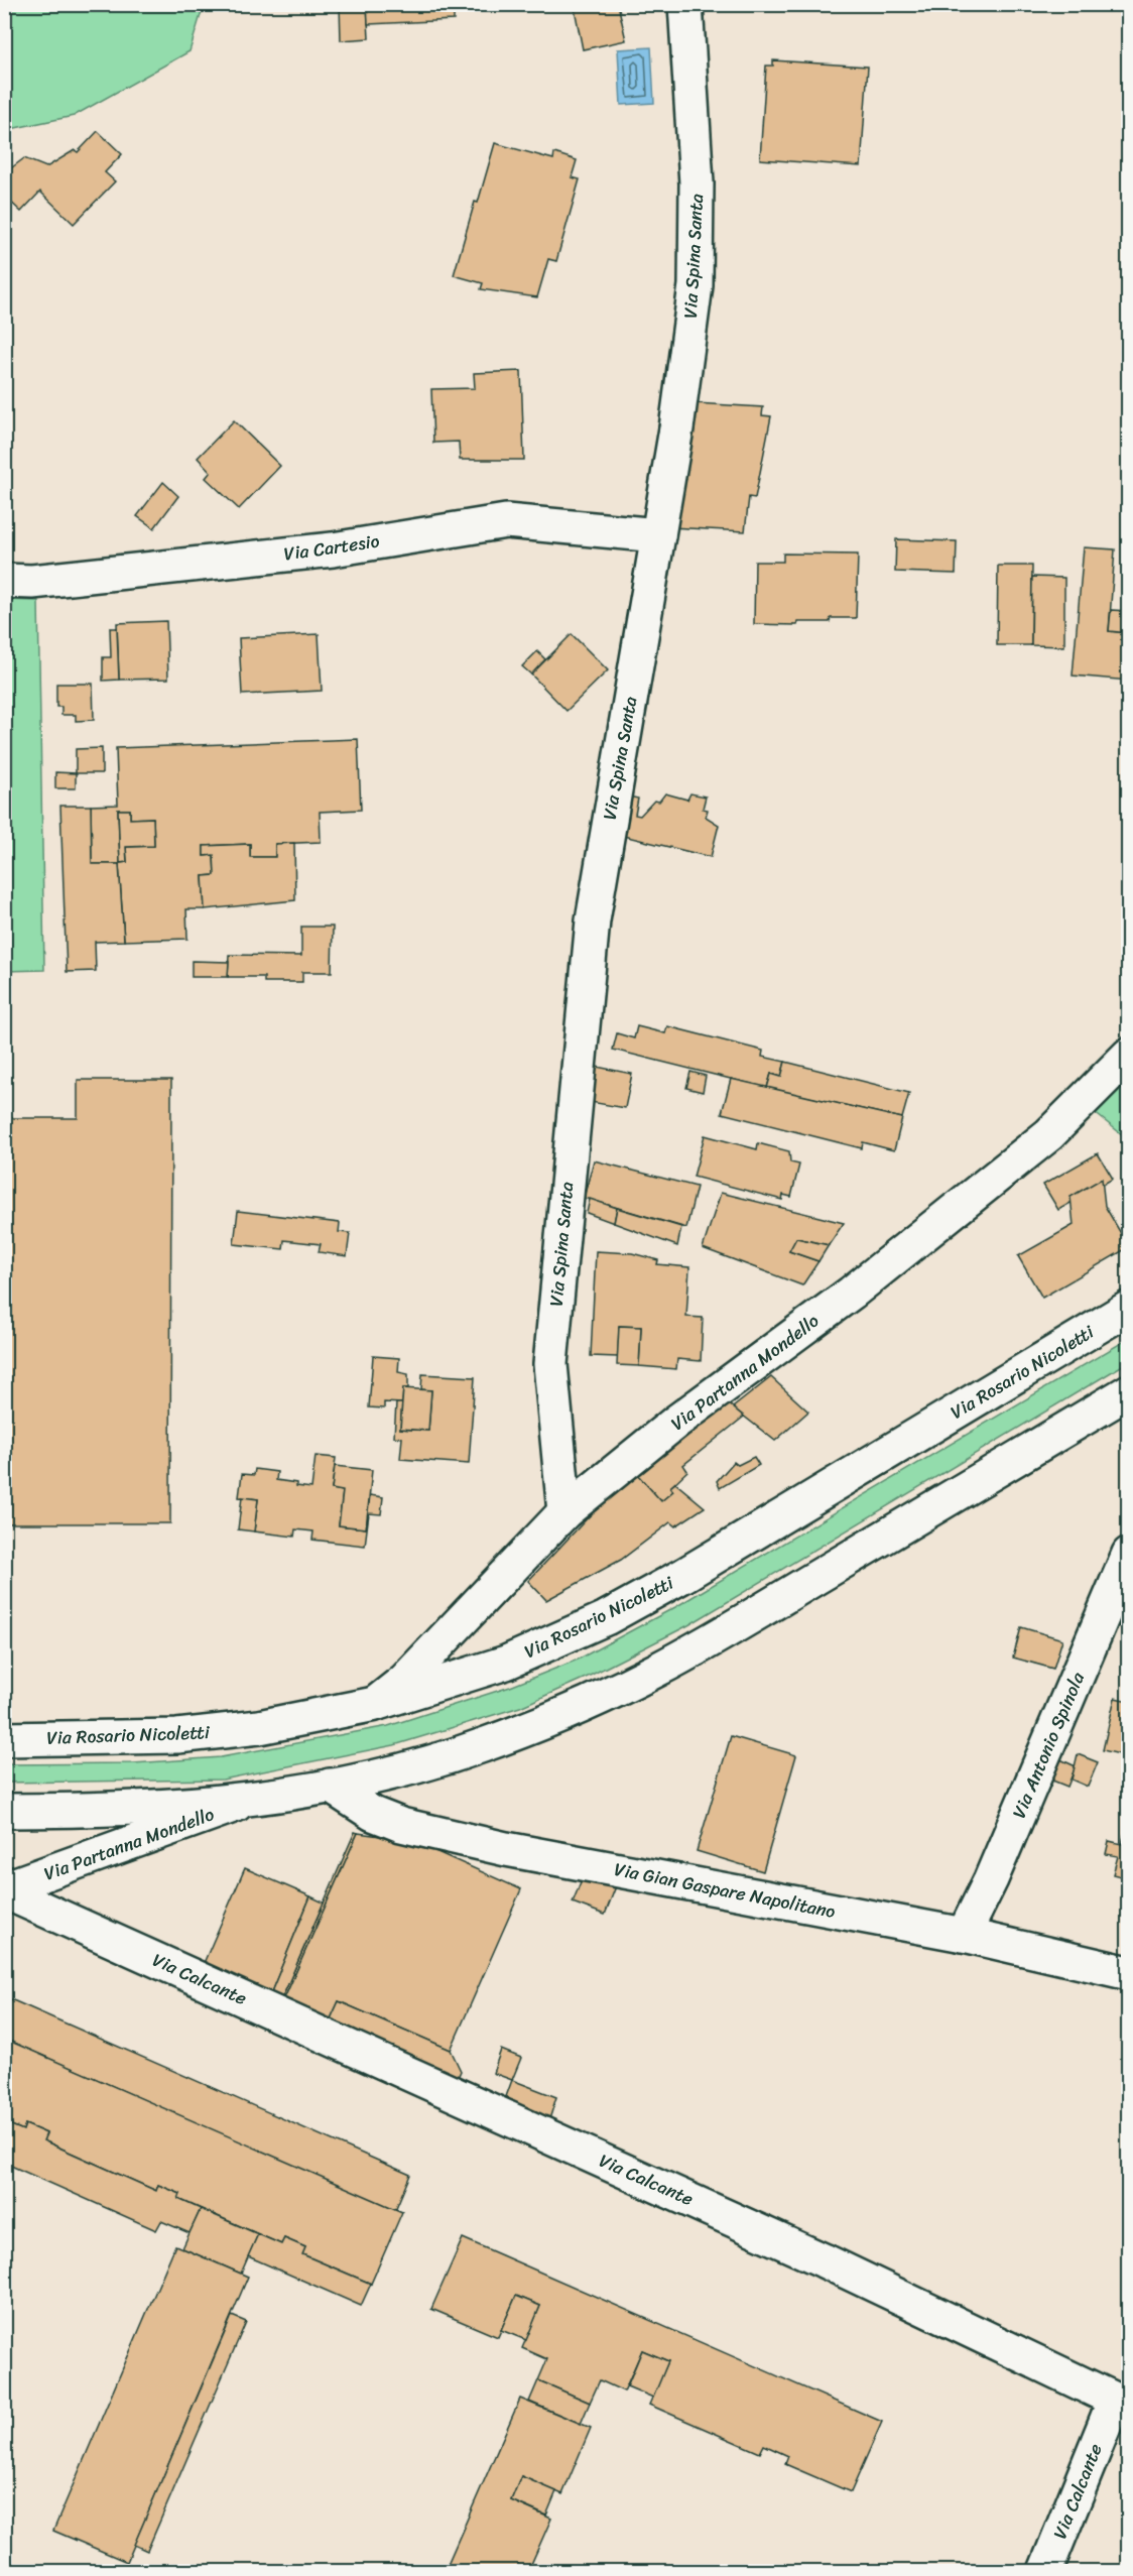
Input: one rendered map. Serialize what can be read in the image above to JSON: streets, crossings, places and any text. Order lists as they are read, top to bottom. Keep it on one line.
{"streets":{"street":["Via Spina Santa","Via Cartesio","Via Partanna Mondello","Via Rosario Nicoletti","Via Antonio Spinola","Via Gian Gaspare Napolitano","Via Calcante"]},"crossings":[["Via Spina Santa","Via Cartesio"],["Via Spina Santa","Via Partanna Mondello"],["Via Partanna Mondello","Via Rosario Nicoletti"],["Via Partanna Mondello","Via Calcante"],["Via Antonio Spinola","Via Gian Gaspare Napolitano"]]}
